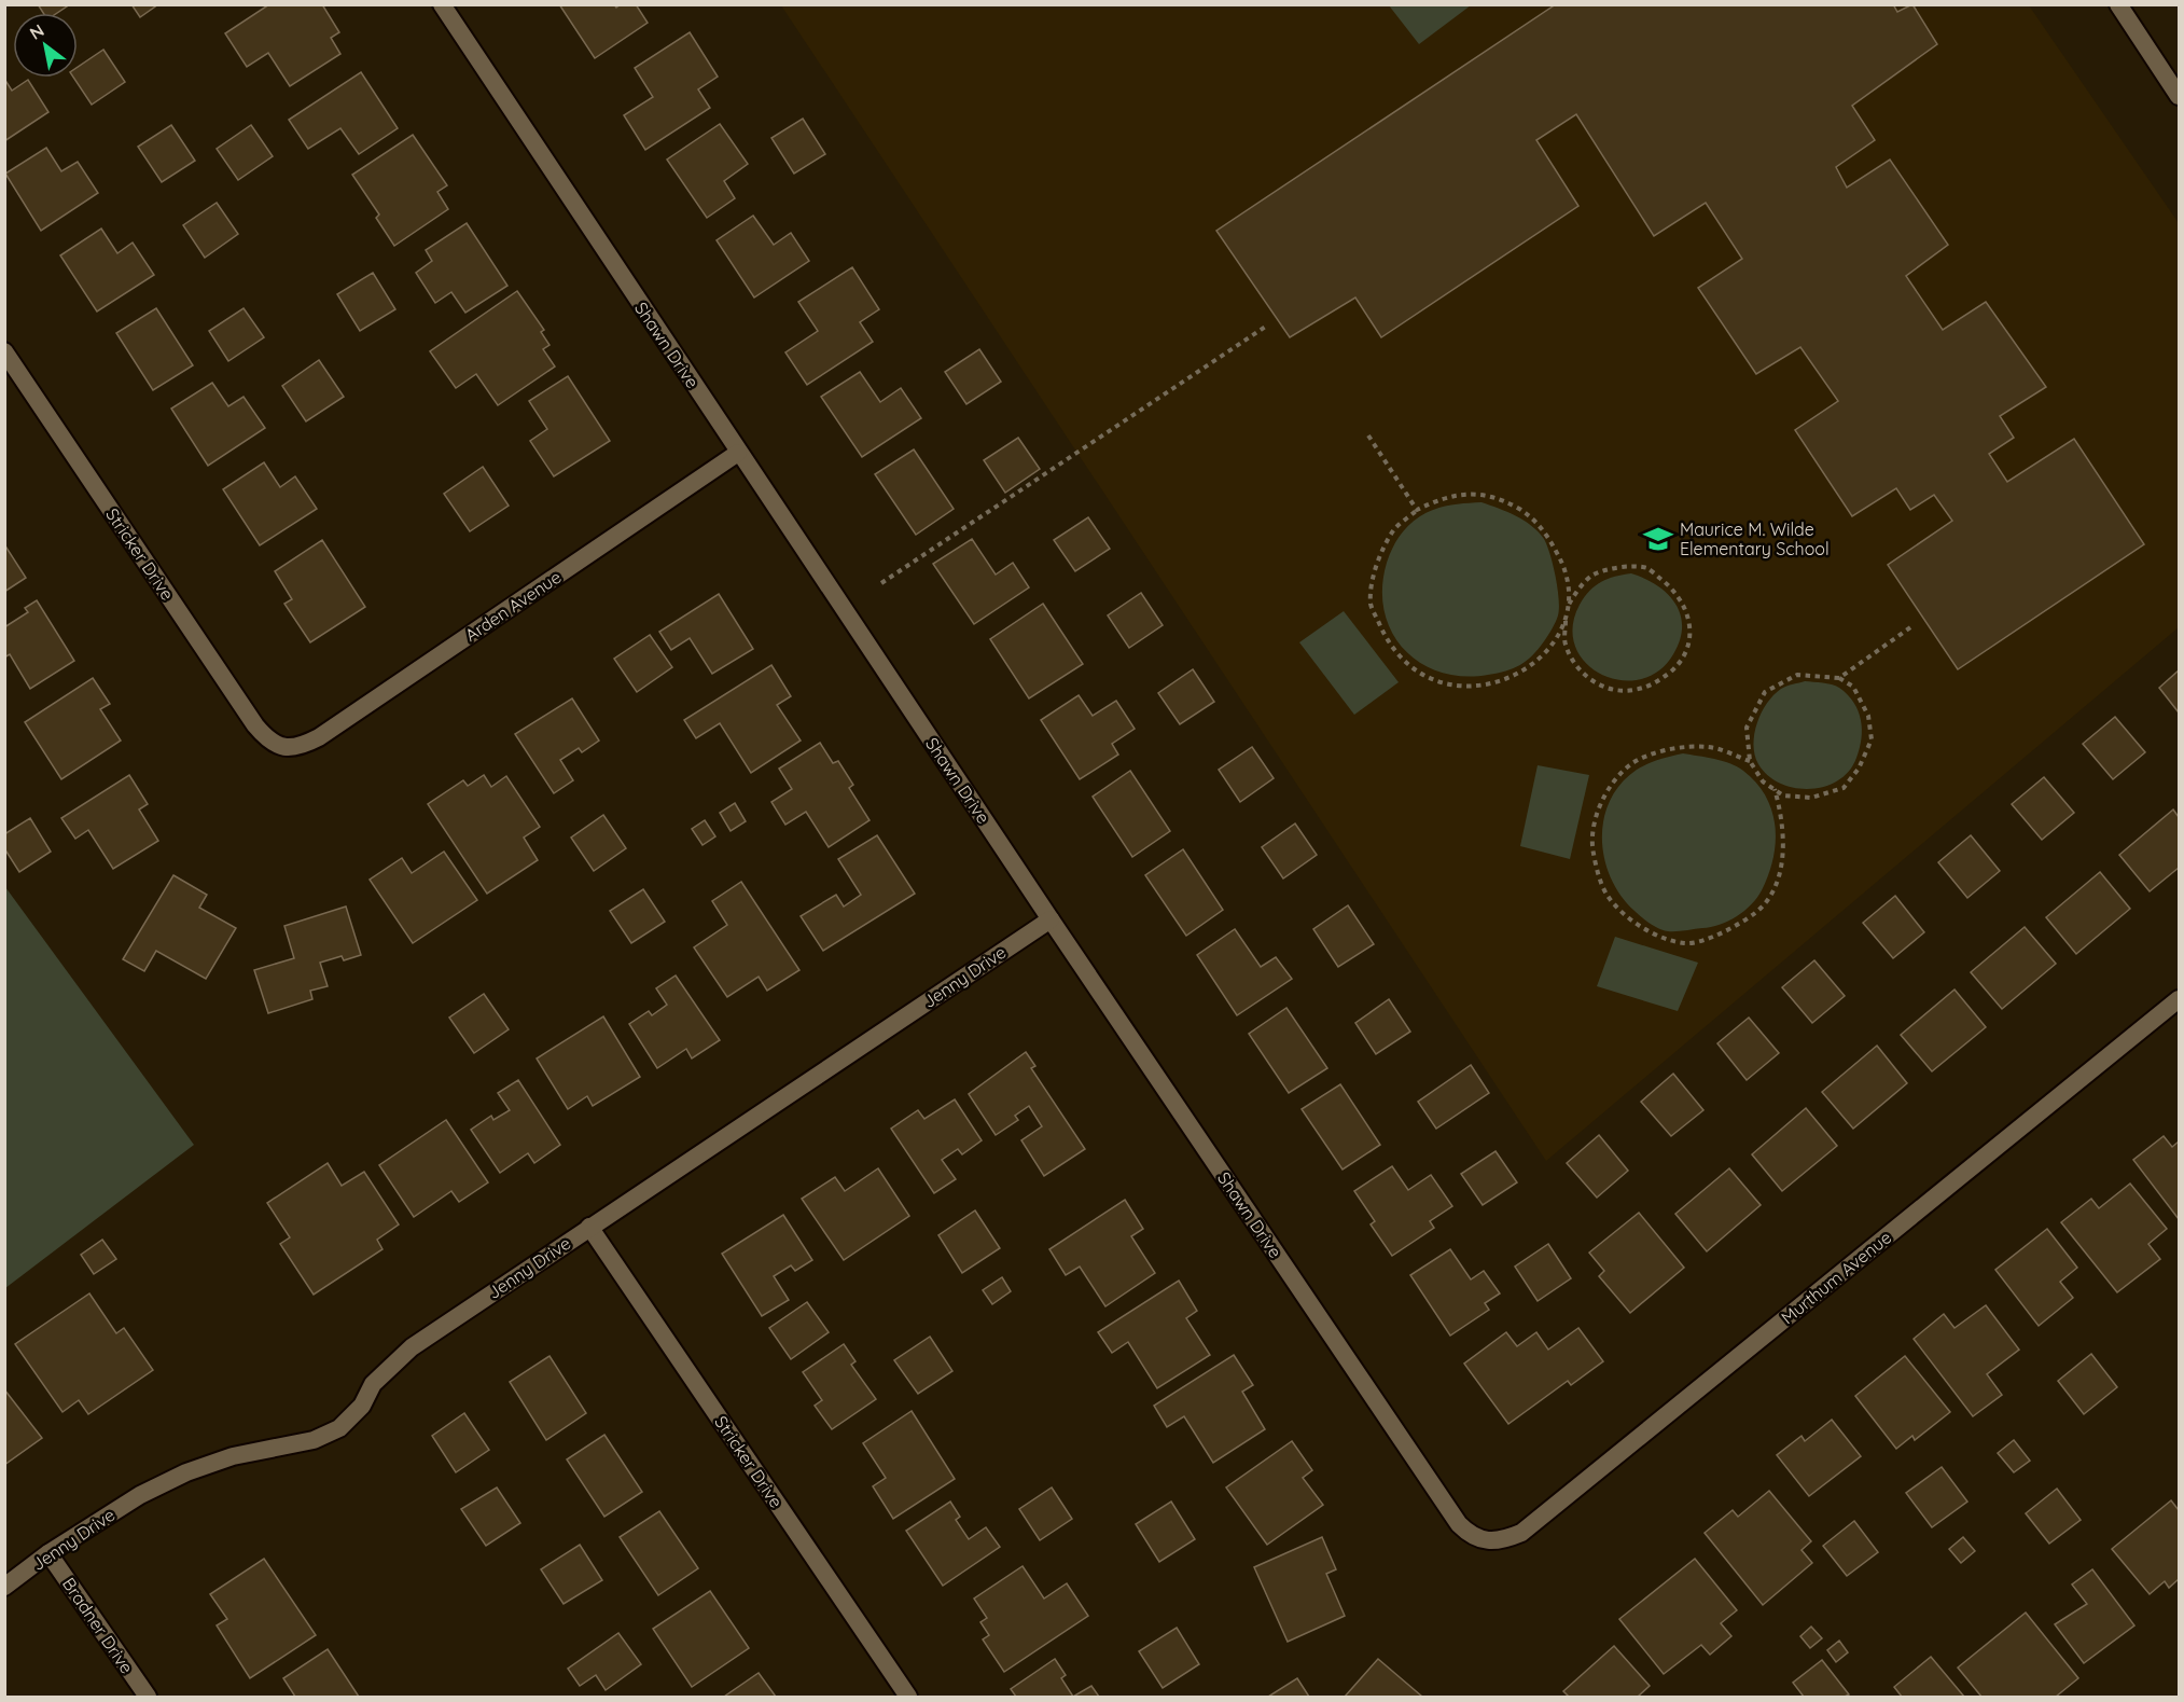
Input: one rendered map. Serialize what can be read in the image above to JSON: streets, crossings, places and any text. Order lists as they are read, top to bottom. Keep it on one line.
{"streets":{"street":["Shawn Drive","Stricker Drive","Arden Avenue","Jenny Drive","Murthum Avenue","Bradner Drive"]},"crossings":[["Shawn Drive","Arden Avenue"],["Shawn Drive","Jenny Drive"],["Shawn Drive","Murthum Avenue"],["Stricker Drive","Arden Avenue"],["Stricker Drive","Jenny Drive"],["Jenny Drive","Bradner Drive"]],"places":{"school or university":["Maurice M. Wilde Elementary School"]},"north":"top left"}
